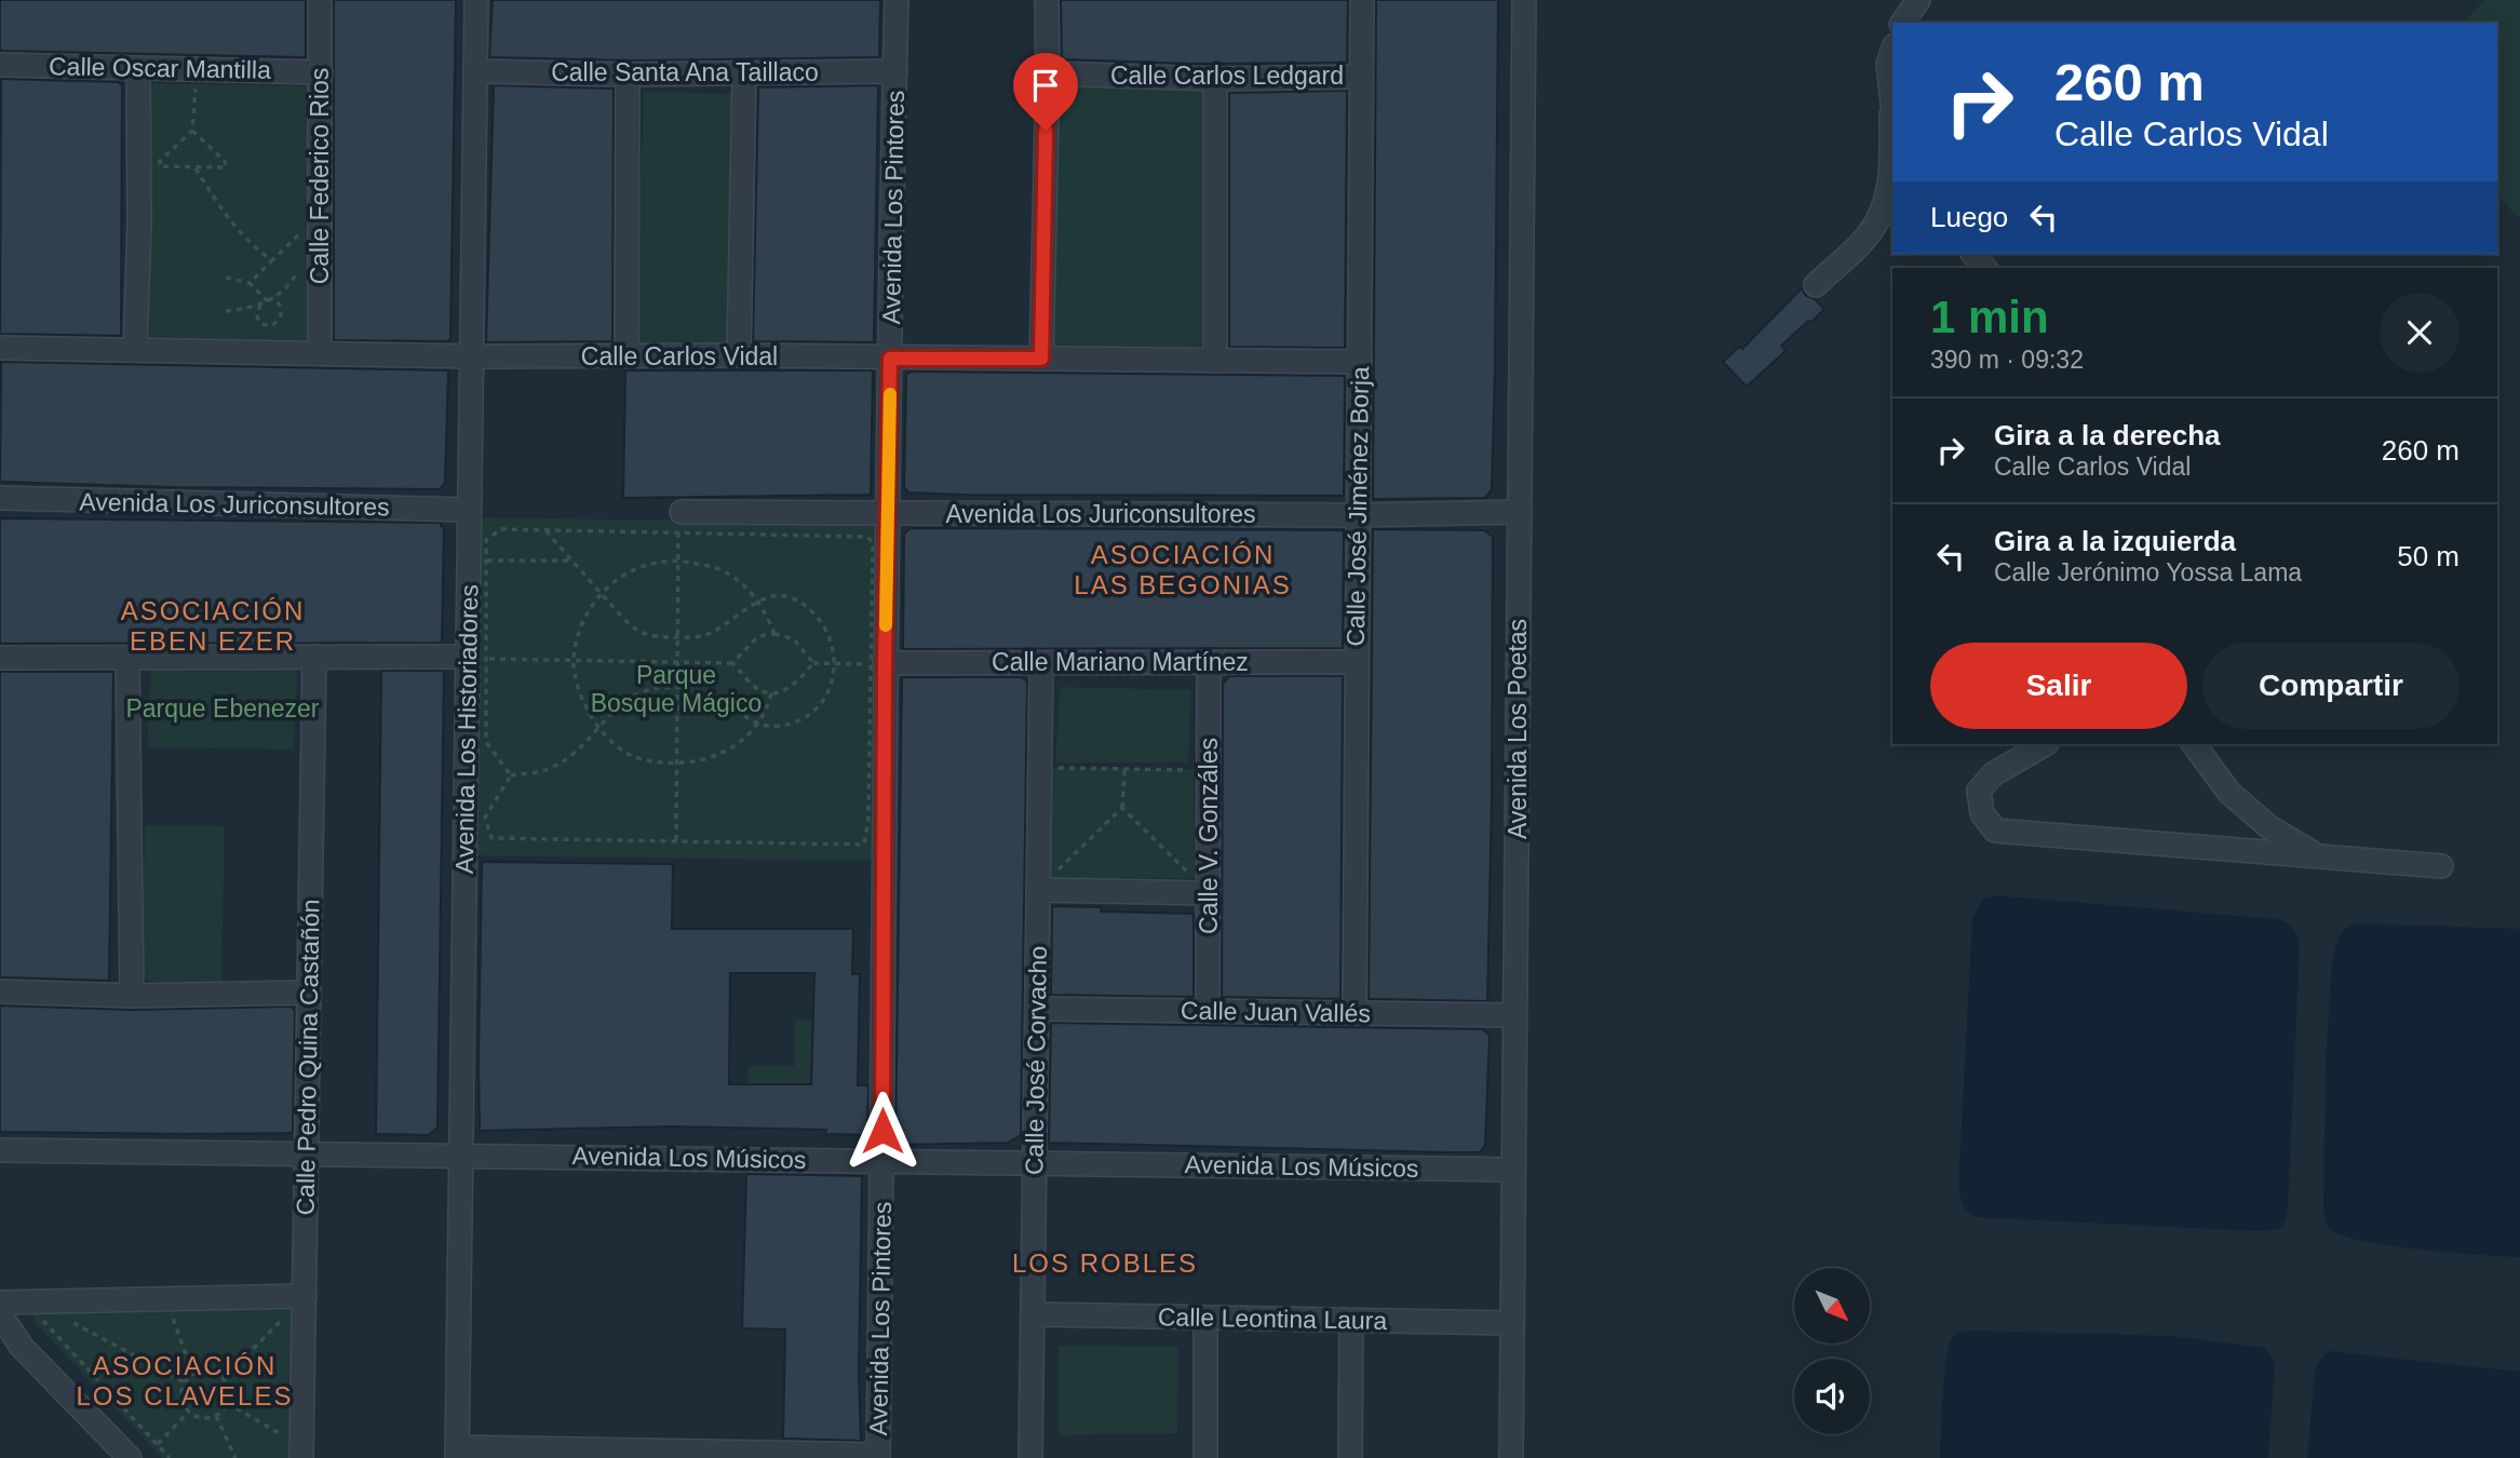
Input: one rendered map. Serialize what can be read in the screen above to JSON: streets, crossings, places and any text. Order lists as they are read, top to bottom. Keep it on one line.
{"streets":{"street":["Calle Oscar Mantilla","Calle Santa Ana Taillaco","Calle Carlos Ledgard","Calle Federico Rios","Avenida Los Pintores","Calle Carlos Vidal","Avenida Los Juriconsultores","Calle José Jiménez Borja","Calle Mariano Martínez","Avenida Los Historiadores","Avenida Los Poetas","Calle V. Gonzáles","Calle Juan Vallés","Calle Pedro Quina Castañón","Calle José Corvacho","Avenida Los Músicos","Calle Leontina Laura"]},"crossings":[["Calle Oscar Mantilla","Calle Federico Rios"],["Calle Santa Ana Taillaco","Avenida Los Pintores"],["Calle Santa Ana Taillaco","Avenida Los Historiadores"],["Calle Carlos Ledgard","Calle José Jiménez Borja"],["Calle Federico Rios","Calle Carlos Vidal"],["Avenida Los Pintores","Calle Carlos Vidal"],["Avenida Los Pintores","Avenida Los Juriconsultores"],["Avenida Los Pintores","Calle Mariano Martínez"],["Avenida Los Pintores","Avenida Los Músicos"],["Calle Carlos Vidal","Calle José Jiménez Borja"],["Calle Carlos Vidal","Avenida Los Historiadores"],["Avenida Los Juriconsultores","Calle José Jiménez Borja"],["Avenida Los Juriconsultores","Avenida Los Historiadores"],["Avenida Los Juriconsultores","Avenida Los Poetas"],["Calle José Jiménez Borja","Calle Mariano Martínez"],["Calle José Jiménez Borja","Calle Juan Vallés"],["Calle Mariano Martínez","Calle V. Gonzáles"],["Calle Mariano Martínez","Calle José Corvacho"],["Avenida Los Historiadores","Avenida Los Músicos"],["Avenida Los Poetas","Calle Juan Vallés"],["Avenida Los Poetas","Avenida Los Músicos"],["Avenida Los Poetas","Calle Leontina Laura"],["Calle V. Gonzáles","Calle Juan Vallés"],["Calle Juan Vallés","Calle José Corvacho"],["Calle Pedro Quina Castañón","Avenida Los Músicos"],["Calle José Corvacho","Avenida Los Músicos"],["Calle José Corvacho","Calle Leontina Laura"]],"districts":["ASOCIACIÓN LAS BEGONIAS","ASOCIACIÓN EBEN EZER","LOS ROBLES","ASOCIACIÓN LOS CLAVELES"],"parks":["Parque Bosque Mágico","Parque Ebenezer"],"north":"bottom right","page":{"turn":["260 m","Calle Carlos Vidal"],"then":"Luego","heading":["1 min","390 m · 09:32"],"list":[{"name":"Gira a la derecha","note":"Calle Carlos Vidal","value":"260 m"},{"name":"Gira a la izquierda","note":"Calle Jerónimo Yossa Lama","value":"50 m"}],"buttons":["Salir","Compartir"]}}
